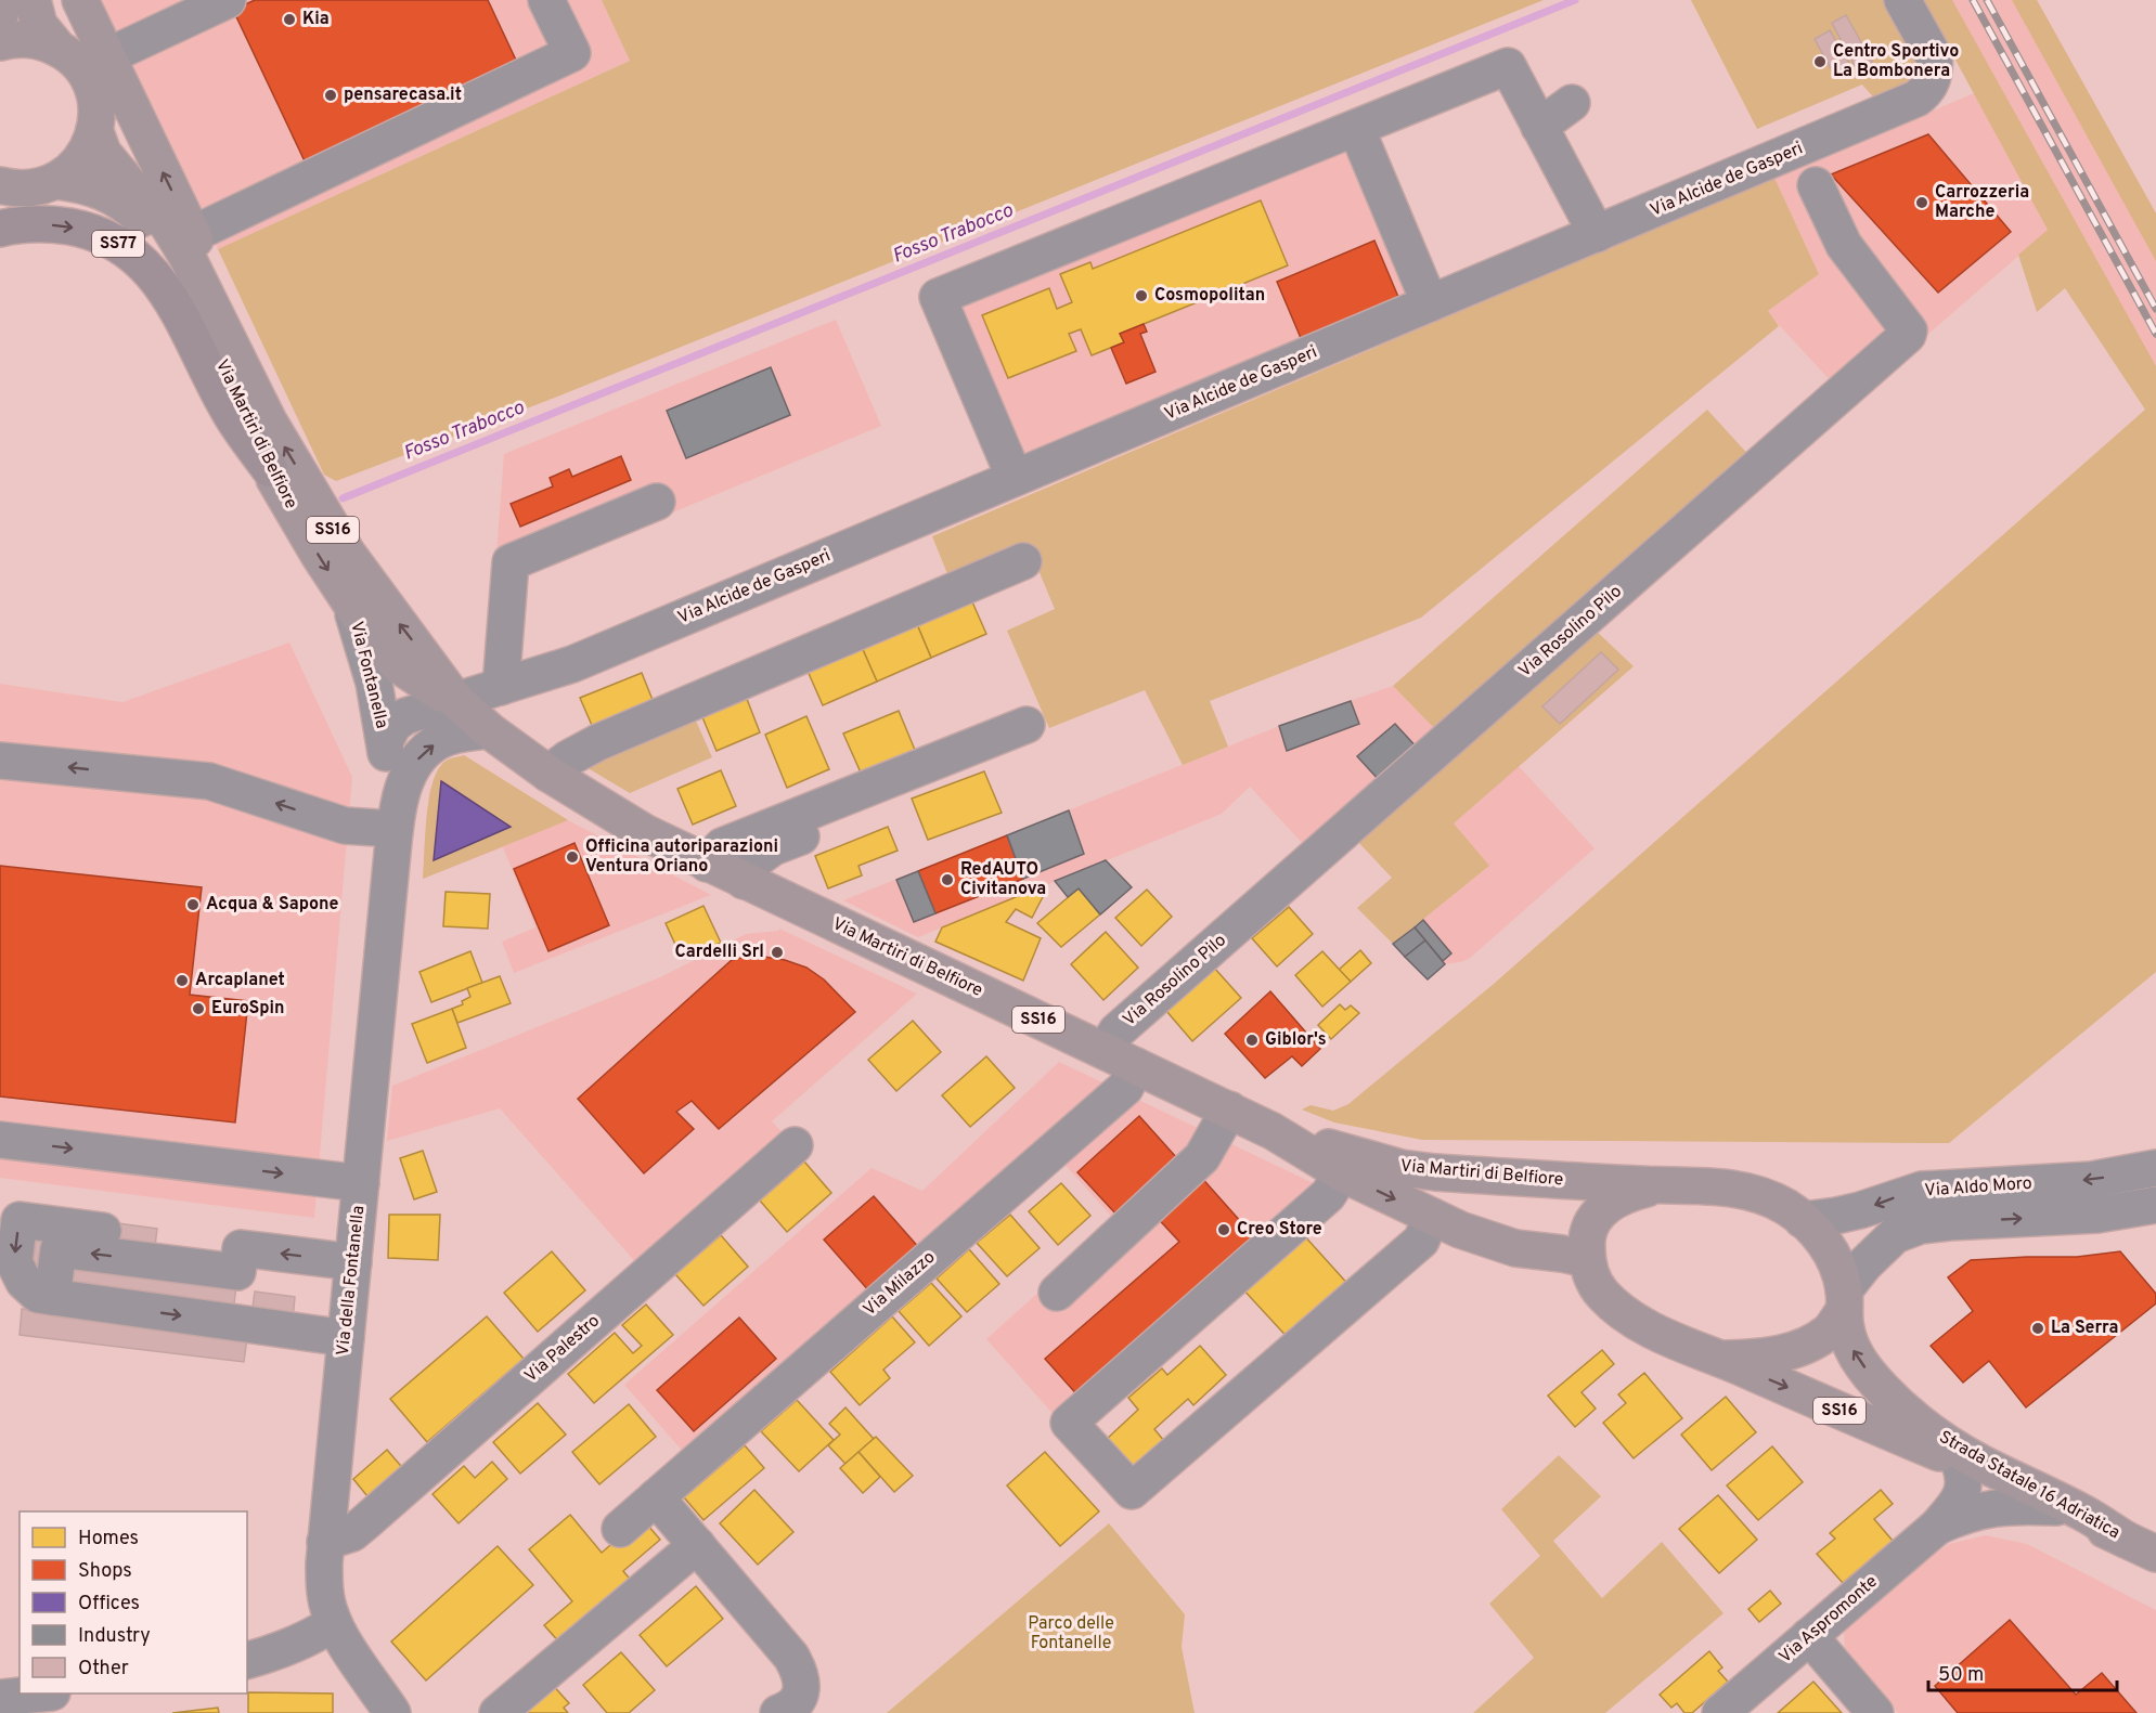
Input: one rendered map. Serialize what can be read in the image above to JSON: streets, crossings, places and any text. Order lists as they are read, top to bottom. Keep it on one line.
{"streets":{"highway":["SS77"],"main road":["Via Martiri di Belfiore","SS16","Strada Statale 16 Adriatica"],"street":["Via Alcide de Gasperi","Via Rosolino Pilo","Via Fontanella","Via Aldo Moro","Via della Fontanella","Via Milazzo","Via Palestro","Via Aspromonte"]},"crossings":[["Via Alcide de Gasperi","Via Martiri di Belfiore"],["Via Alcide de Gasperi","Via Fontanella"],["SS77","Via Martiri di Belfiore"],["Via Martiri di Belfiore","SS16"],["Via Martiri di Belfiore","Via Rosolino Pilo"],["Via Martiri di Belfiore","Via Fontanella"],["Via Martiri di Belfiore","Via Aldo Moro"],["Via Martiri di Belfiore","Via Milazzo"],["Via Martiri di Belfiore","Strada Statale 16 Adriatica"],["SS16","Via Aldo Moro"],["SS16","Strada Statale 16 Adriatica"],["SS16","Via Aspromonte"],["Via Fontanella","Via della Fontanella"],["Via Aldo Moro","Strada Statale 16 Adriatica"],["Via della Fontanella","Via Palestro"],["Strada Statale 16 Adriatica","Via Aspromonte"]],"water":["Fosso Trabocco"],"parks":["Parco delle Fontanelle"],"places":["Kia","Centro Sportivo La Bombonera","pensarecasa.it","Carrozzeria Marche","Cosmopolitan","Officina autoriparazioni Ventura Oriano","RedAUTO Civitanova","Acqua & Sapone","Cardelli Srl","Arcaplanet","EuroSpin","Giblor's","Creo Store","La Serra"],"legend":["Homes","Shops","Offices","Industry","Other"],"scale_bar":"50 m"}
